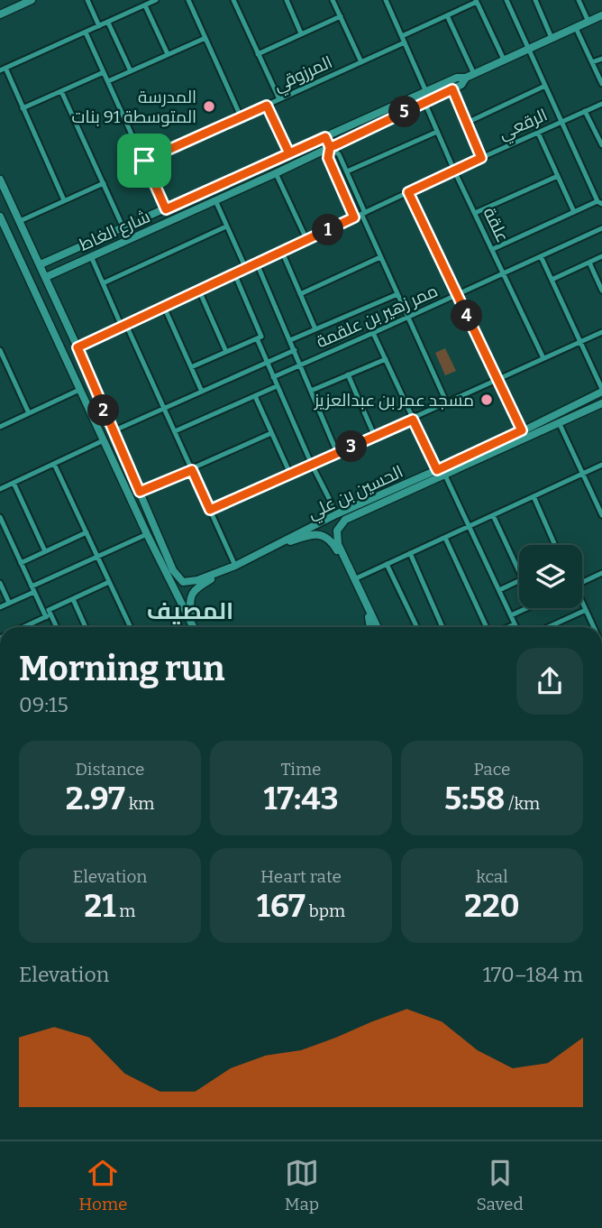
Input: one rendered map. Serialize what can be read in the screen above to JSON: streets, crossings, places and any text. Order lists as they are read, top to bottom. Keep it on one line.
{"streets":{"street":["المرزوقي","الرقعي","علقة","شارع الغاط","ممر زهير بن علقمة","الحسين بن علي"]},"crossings":[["الرقعي","علقة"],["علقة","شارع الغاط"],["علقة","ممر زهير بن علقمة"]],"districts":["المصيف"],"places":["المدرسة المتوسطة 91 بنات","مسجد عمر بن عبدالعزيز"],"page":{"pins":["5","1","4","2","3"],"heading":["Morning run","09:15"],"stats":[["Distance","2.97 km"],["Time","17:43"],["Pace","5:58 /km"],["Elevation","21 m"],["Heart rate","167 bpm"],["kcal","220"]],"chart":["Elevation","170–184 m"],"tabs":["Home","Map","Saved"]}}
